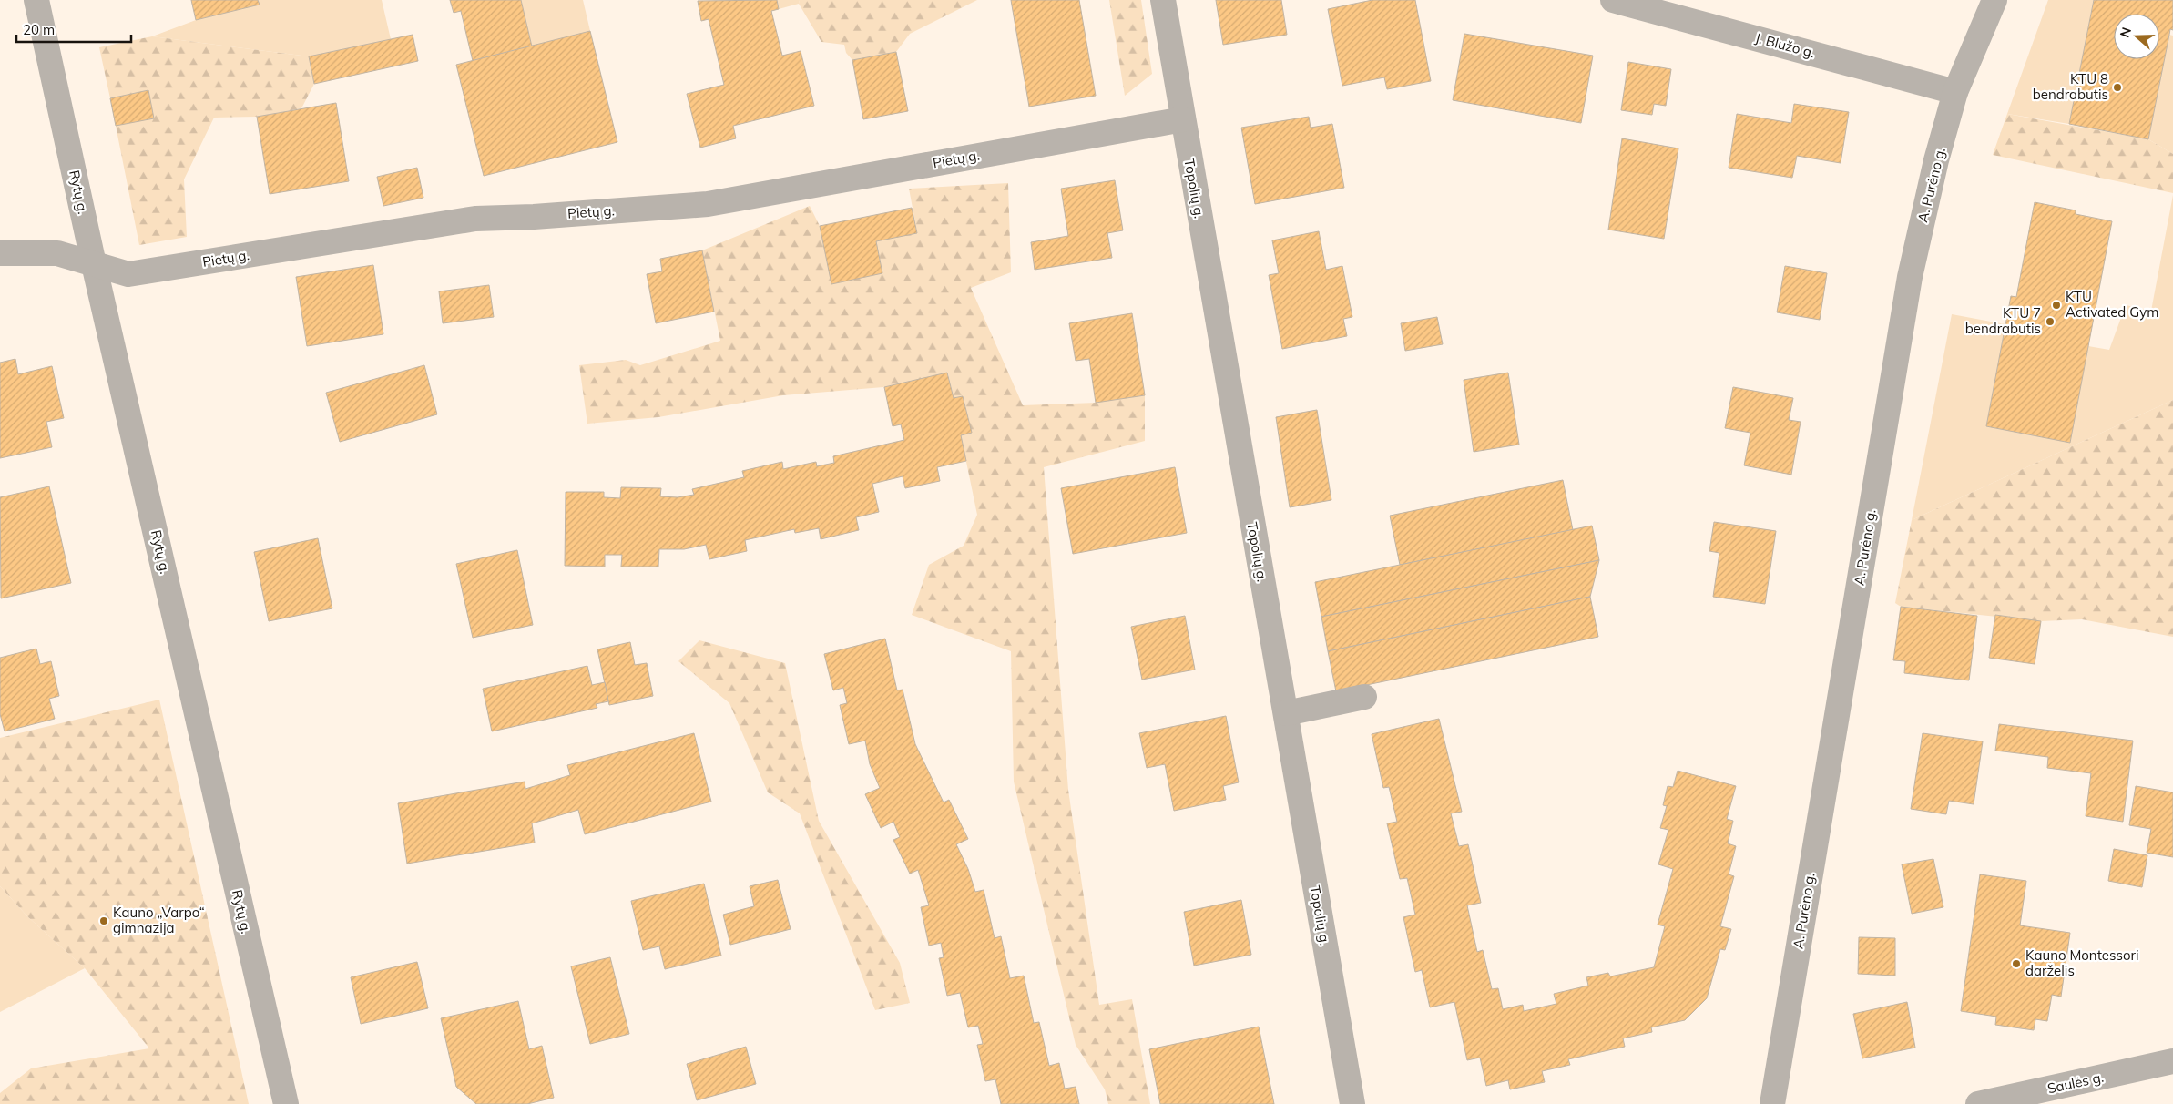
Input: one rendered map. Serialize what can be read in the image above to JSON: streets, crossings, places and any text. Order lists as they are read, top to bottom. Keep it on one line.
{"streets":{"street":["J. Blužo g.","Pietų g.","A. Purėno g.","Topolių g.","Rytų g.","Saulės g."]},"crossings":[["J. Blužo g.","A. Purėno g."],["Pietų g.","Topolių g."],["Pietų g.","Rytų g."]],"places":["KTU 8 bendrabutis","KTU Activated Gym","KTU 7 bendrabutis","Kauno „Varpo“ gimnazija","Kauno Montessori darželis"],"scale_bar":"20 m","north":"left"}
